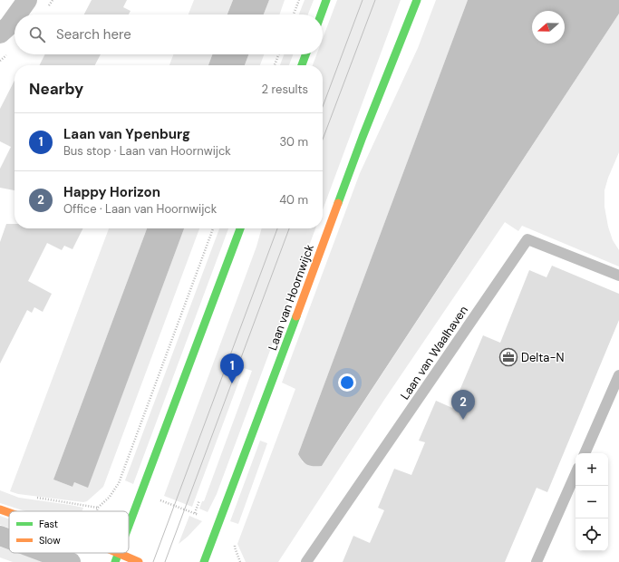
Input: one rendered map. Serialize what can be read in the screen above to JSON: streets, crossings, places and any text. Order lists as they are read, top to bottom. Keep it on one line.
{"streets":{"main road":["Laan van Hoornwijck"],"lane":["Laan van Waalhaven"]},"places":{"office":["Delta-N"]},"legend":["Fast","Slow"],"north":"left","page":{"search":"Search here","heading":["Nearby","2 results"],"list":[{"mark":"1","name":"Laan van Ypenburg","note":"Bus stop · Laan van Hoornwijck","value":"30 m"},{"mark":"2","name":"Happy Horizon","note":"Office · Laan van Hoornwijck","value":"40 m"}],"pins":["1","2"],"map_buttons":["+","−"]}}
